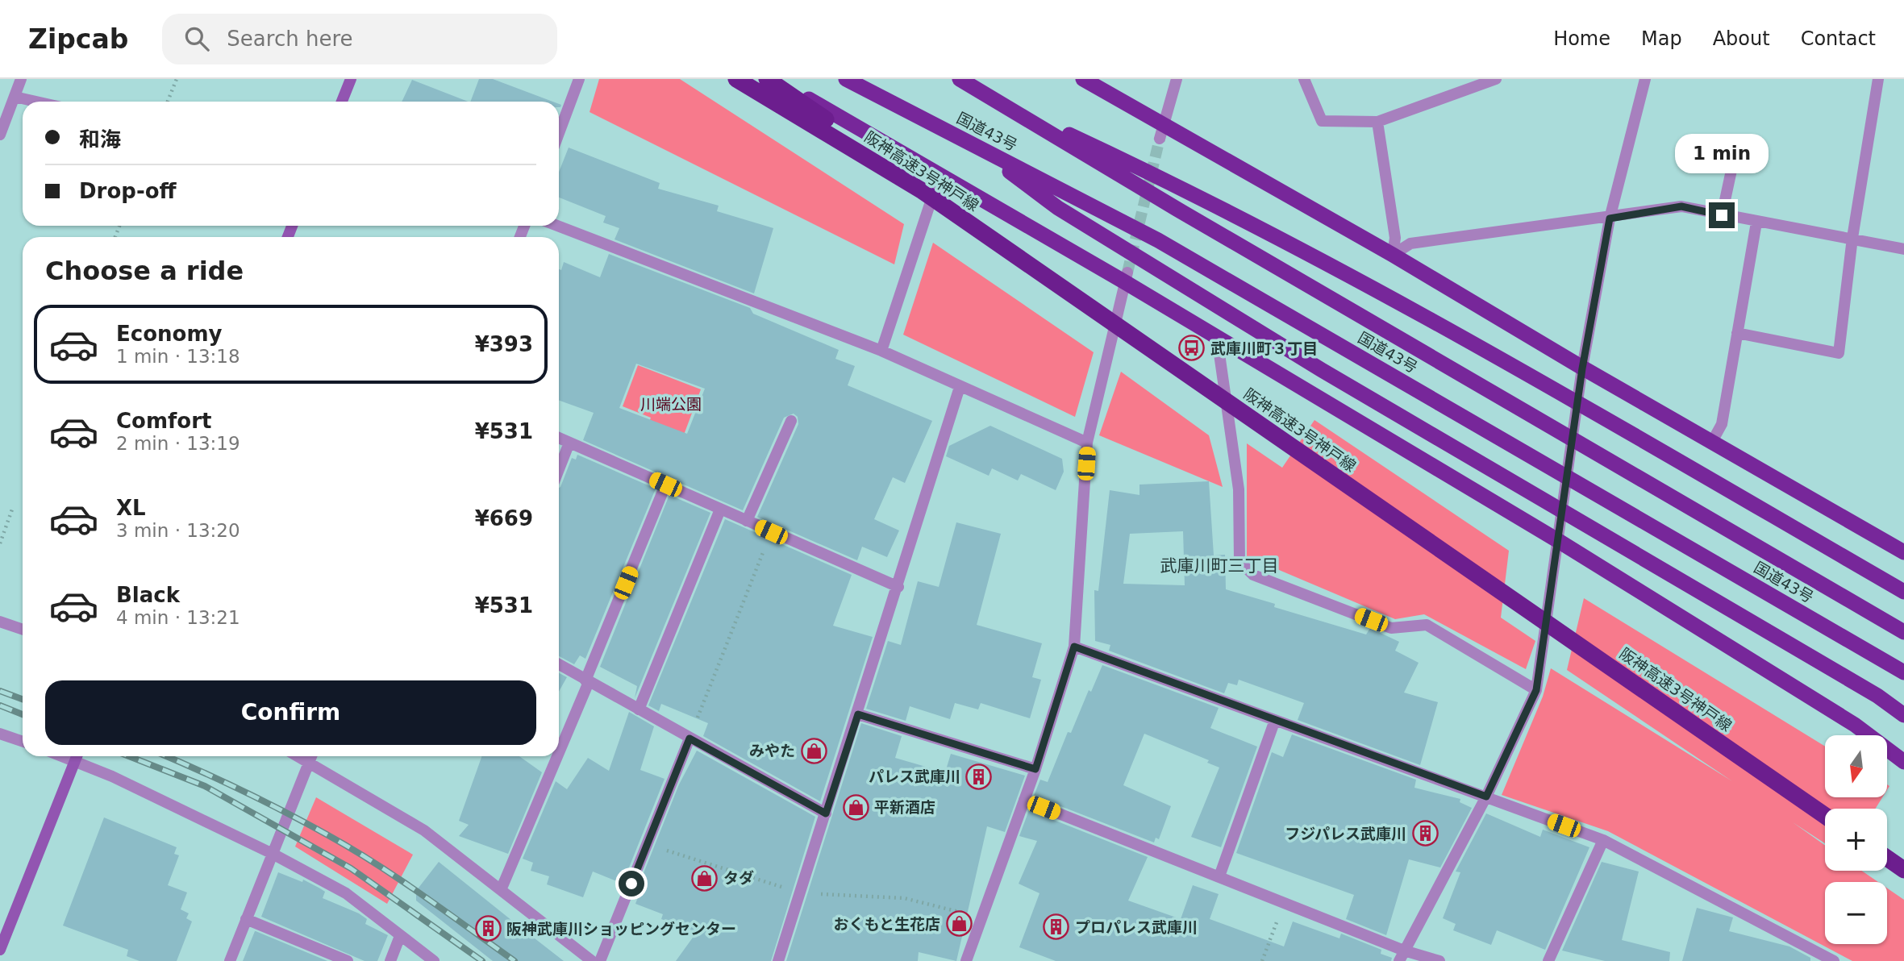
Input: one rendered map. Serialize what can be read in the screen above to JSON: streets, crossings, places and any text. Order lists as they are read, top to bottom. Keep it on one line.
{"streets":{"highway":["国道43号","阪神高速3号神戸線"]},"districts":["武庫川町三丁目"],"parks":["川端公園"],"places":{"bus stop":["武庫川町３丁目"],"shop":["みやた","平新酒店","タダ","おくもと生花店"],"building":["パレス武庫川","フジパレス武庫川","プロパレス武庫川","阪神武庫川ショッピングセンター"]},"north":"bottom","page":{"header":"Zipcab","search":"Search here","nav":["Home","Map","About","Contact"],"banner":["和海","Drop-off"],"bubble":"1 min","heading":"Choose a ride","list":[{"name":"Economy","note":"1 min · 13:18","value":"¥393"},{"name":"Comfort","note":"2 min · 13:19","value":"¥531"},{"name":"XL","note":"3 min · 13:20","value":"¥669"},{"name":"Black","note":"4 min · 13:21","value":"¥531"}],"buttons":"Confirm","map_buttons":["+","−"]}}
